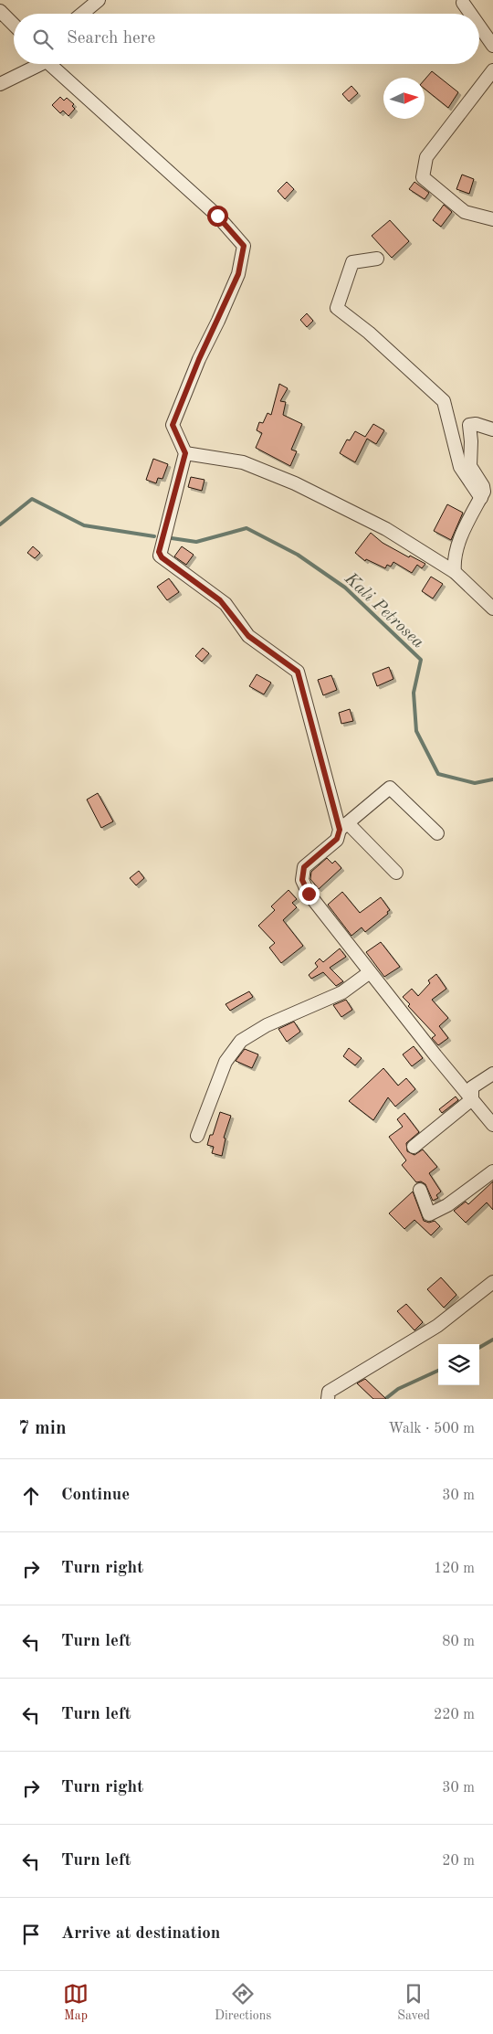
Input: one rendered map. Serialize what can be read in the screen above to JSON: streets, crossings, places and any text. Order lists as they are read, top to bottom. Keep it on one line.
{"water":["Kali Petrosea"],"north":"right","page":{"search":"Search here","heading":["7 min","Walk · 500 m"],"list":[["Continue","30 m"],["Turn right","120 m"],["Turn left","80 m"],["Turn left","220 m"],["Turn right","30 m"],["Turn left","20 m"],"Arrive at destination"],"nav":["Map","Directions","Saved"]}}
